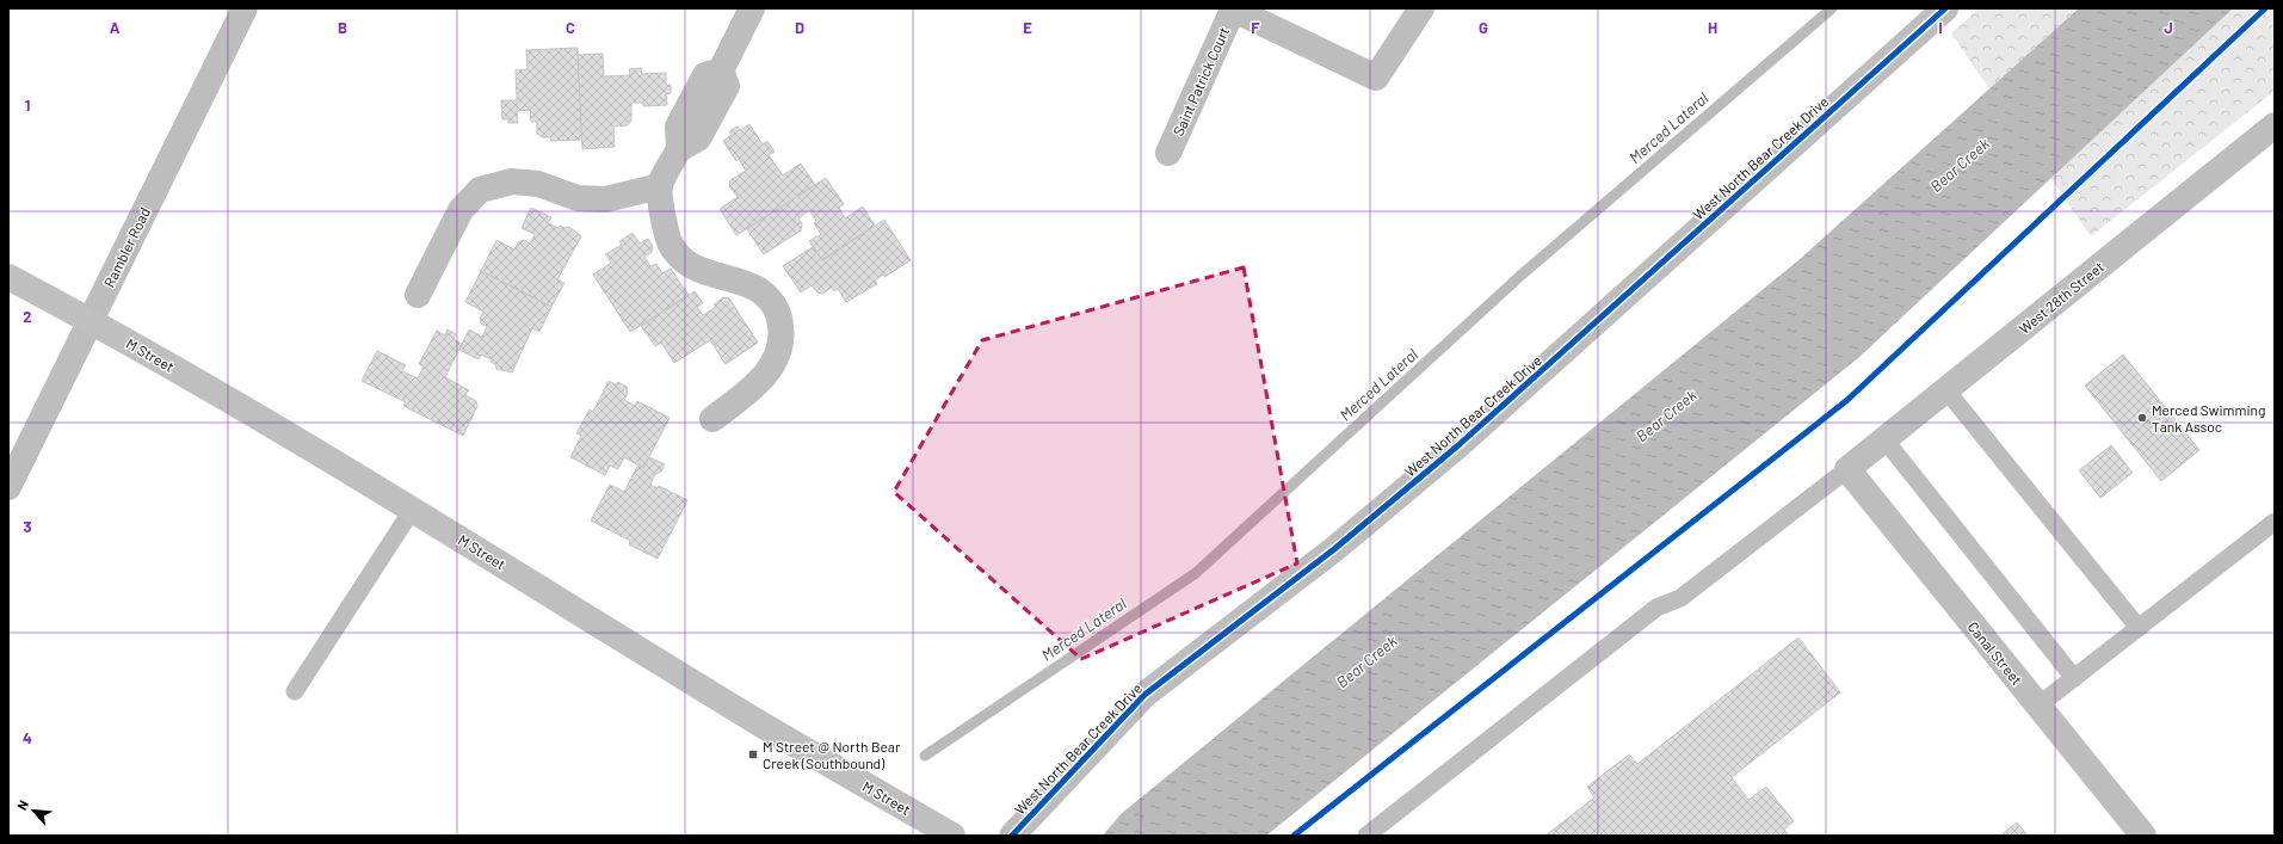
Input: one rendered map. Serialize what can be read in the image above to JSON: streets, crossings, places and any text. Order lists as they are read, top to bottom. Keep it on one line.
{"streets":{"street":["Saint Patrick Court","West North Bear Creek Drive","Rambler Road","West 28th Street","M Street","Canal Street"]},"crossings":[["Rambler Road","M Street"],["West 28th Street","Canal Street"]],"water":["Merced Lateral","Bear Creek"],"places":{"other":["Merced Swimming Tank Assoc"],"transit":["M Street @ North Bear Creek (Southbound)"]},"north":"top left","grid":{"columns":["A","B","C","D","E","F","G","H","I","J"],"rows":["1","2","3","4"]}}
